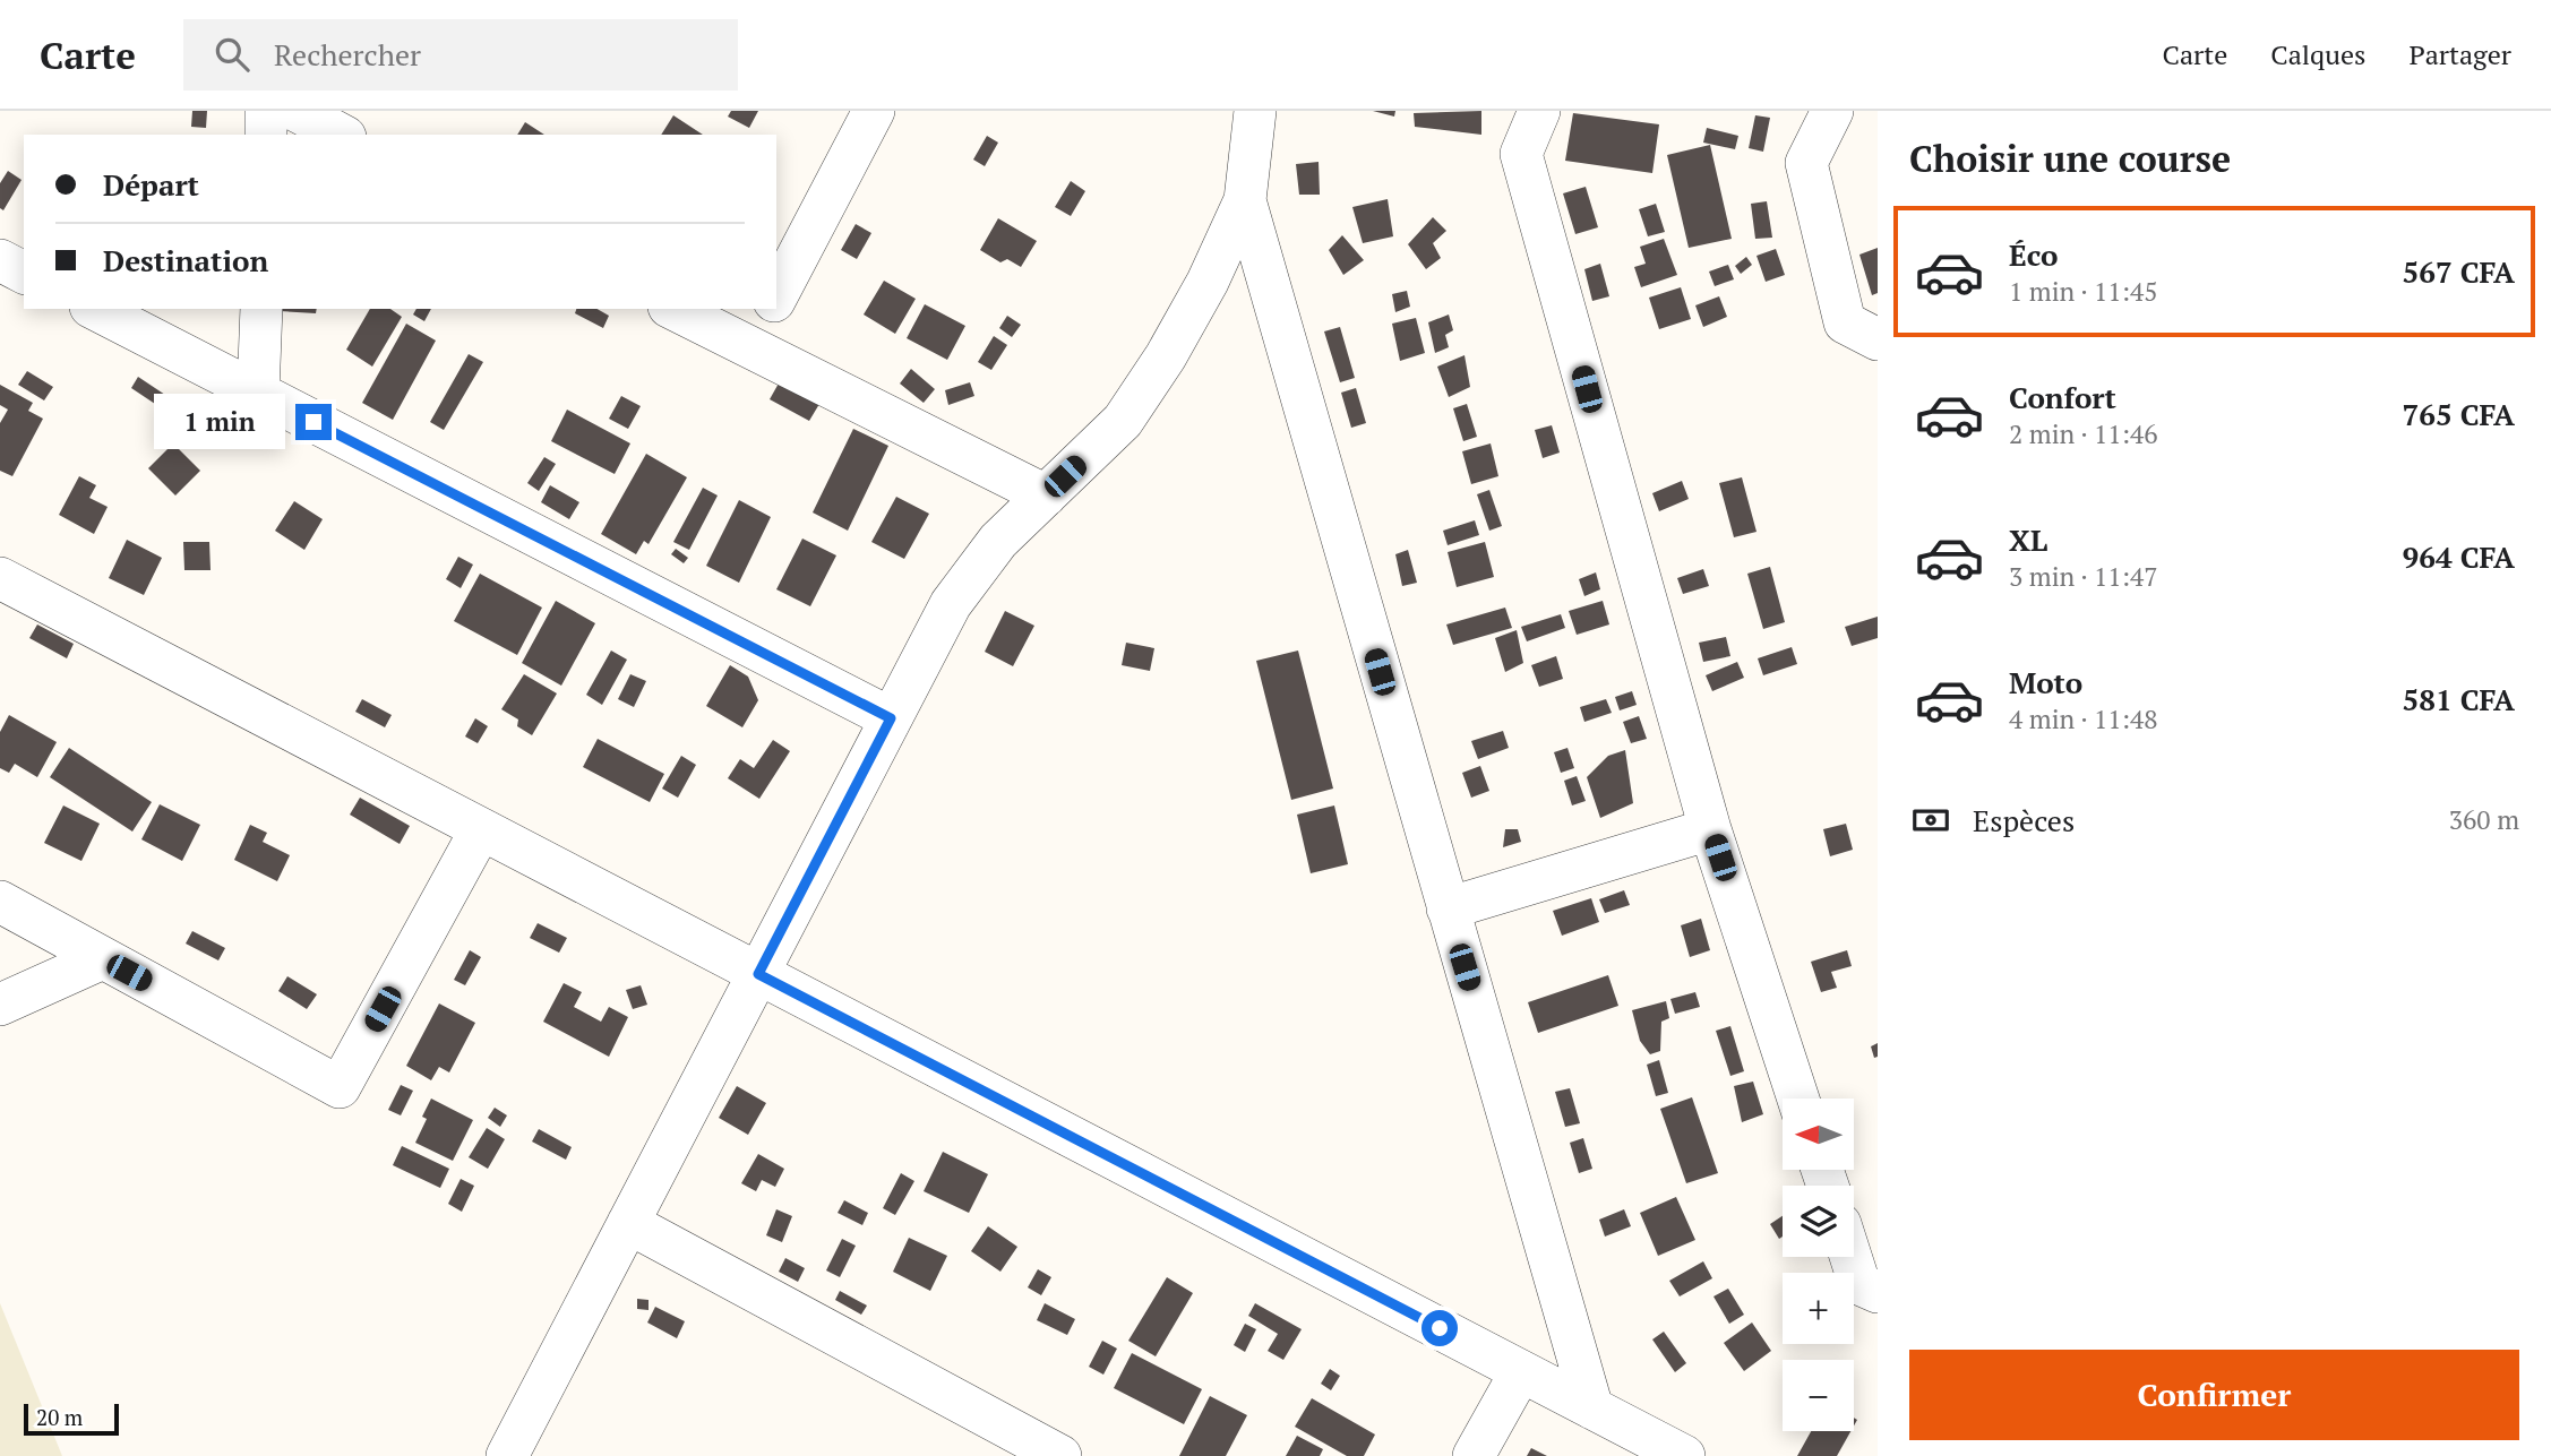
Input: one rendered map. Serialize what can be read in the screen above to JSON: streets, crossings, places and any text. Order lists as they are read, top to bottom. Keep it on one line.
{"scale_bar":"20 m","north":"left","page":{"header":"Carte","search":"Rechercher","nav":["Carte","Calques","Partager"],"heading":"Choisir une course","banner":["Départ","Destination"],"list":[{"name":"Éco","note":"1 min · 11:45","value":"567 CFA"},{"name":"Confort","note":"2 min · 11:46","value":"765 CFA"},{"name":"XL","note":"3 min · 11:47","value":"964 CFA"},{"name":"Moto","note":"4 min · 11:48","value":"581 CFA"}],"bubble":"1 min","pay":["Espèces","360 m"],"map_buttons":["+","−"],"buttons":"Confirmer","scale":"20 m"}}
